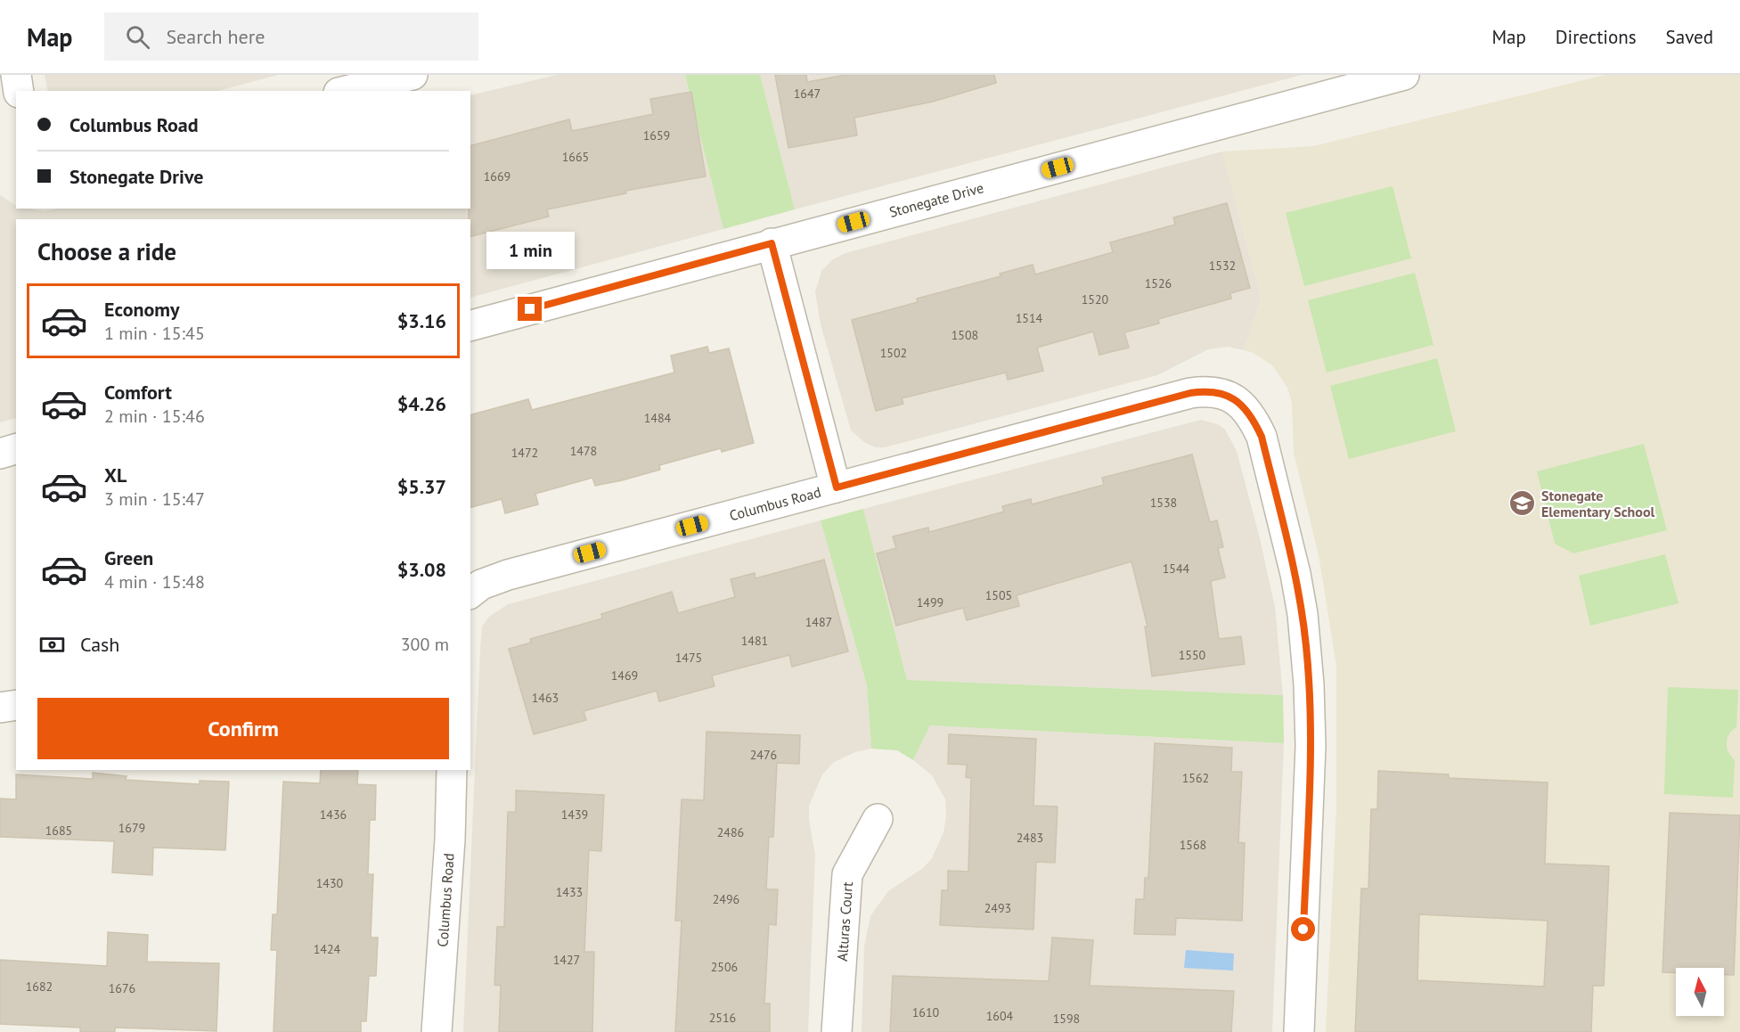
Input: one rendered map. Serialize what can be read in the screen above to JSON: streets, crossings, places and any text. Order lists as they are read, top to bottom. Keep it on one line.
{"streets":{"street":["Stonegate Drive","Columbus Road","Alturas Court"]},"places":{"school or university":["Stonegate Elementary School"]},"house_numbers":["1647","1659","1665","1669","1532","1526","1520","1514","1508","1502","1484","1478","1472","1538","1544","1505","1499","1487","1481","1550","1475","1469","1463","2476","1562","1436","1439","1679","1685","2486","2483","1568","1430","1433","2496","2493","1424","1427","2506","1682","1676","1610","1604","2516","1598"],"north":"top","page":{"header":"Map","search":"Search here","nav":["Map","Directions","Saved"],"banner":["Columbus Road","Stonegate Drive"],"heading":"Choose a ride","bubble":"1 min","list":[{"name":"Economy","note":"1 min · 15:45","value":"$3.16"},{"name":"Comfort","note":"2 min · 15:46","value":"$4.26"},{"name":"XL","note":"3 min · 15:47","value":"$5.37"},{"name":"Green","note":"4 min · 15:48","value":"$3.08"}],"pay":["Cash","300 m"],"buttons":"Confirm"}}
